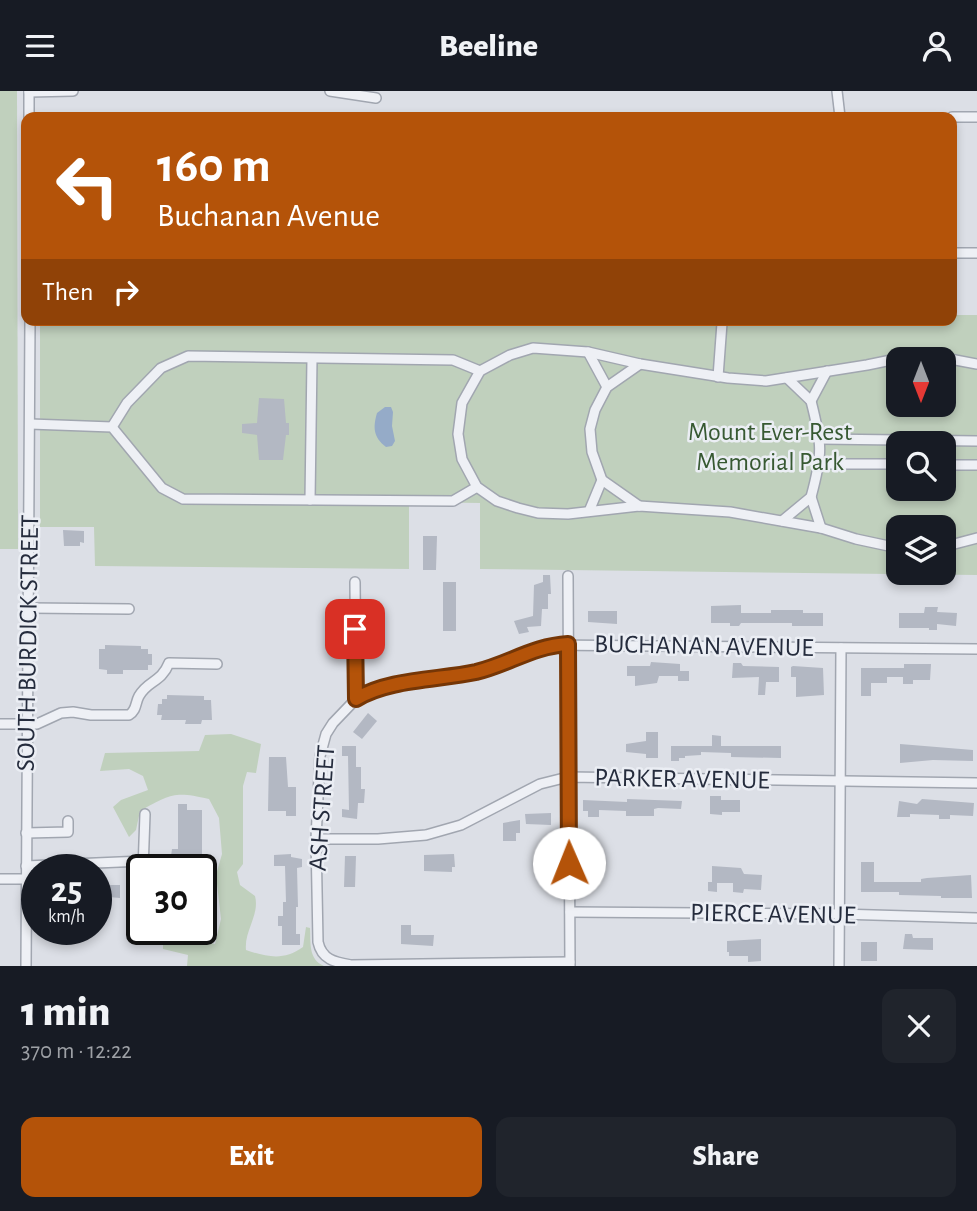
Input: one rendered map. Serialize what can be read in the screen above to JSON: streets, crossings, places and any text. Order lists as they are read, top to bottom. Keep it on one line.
{"streets":{"street":["SOUTH BURDICK STREET","BUCHANAN AVENUE","PARKER AVENUE","ASH STREET","PIERCE AVENUE"]},"crossings":[["BUCHANAN AVENUE","ASH STREET"],["PARKER AVENUE","ASH STREET"]],"parks":["Mount Ever-Rest Memorial Park"],"north":"bottom","page":{"header":"Beeline","turn":["160 m","Buchanan Avenue"],"then":"Then","speed":"25 km/h","limit":"30","heading":["1 min","370 m · 12:22"],"buttons":["Exit","Share"]}}
